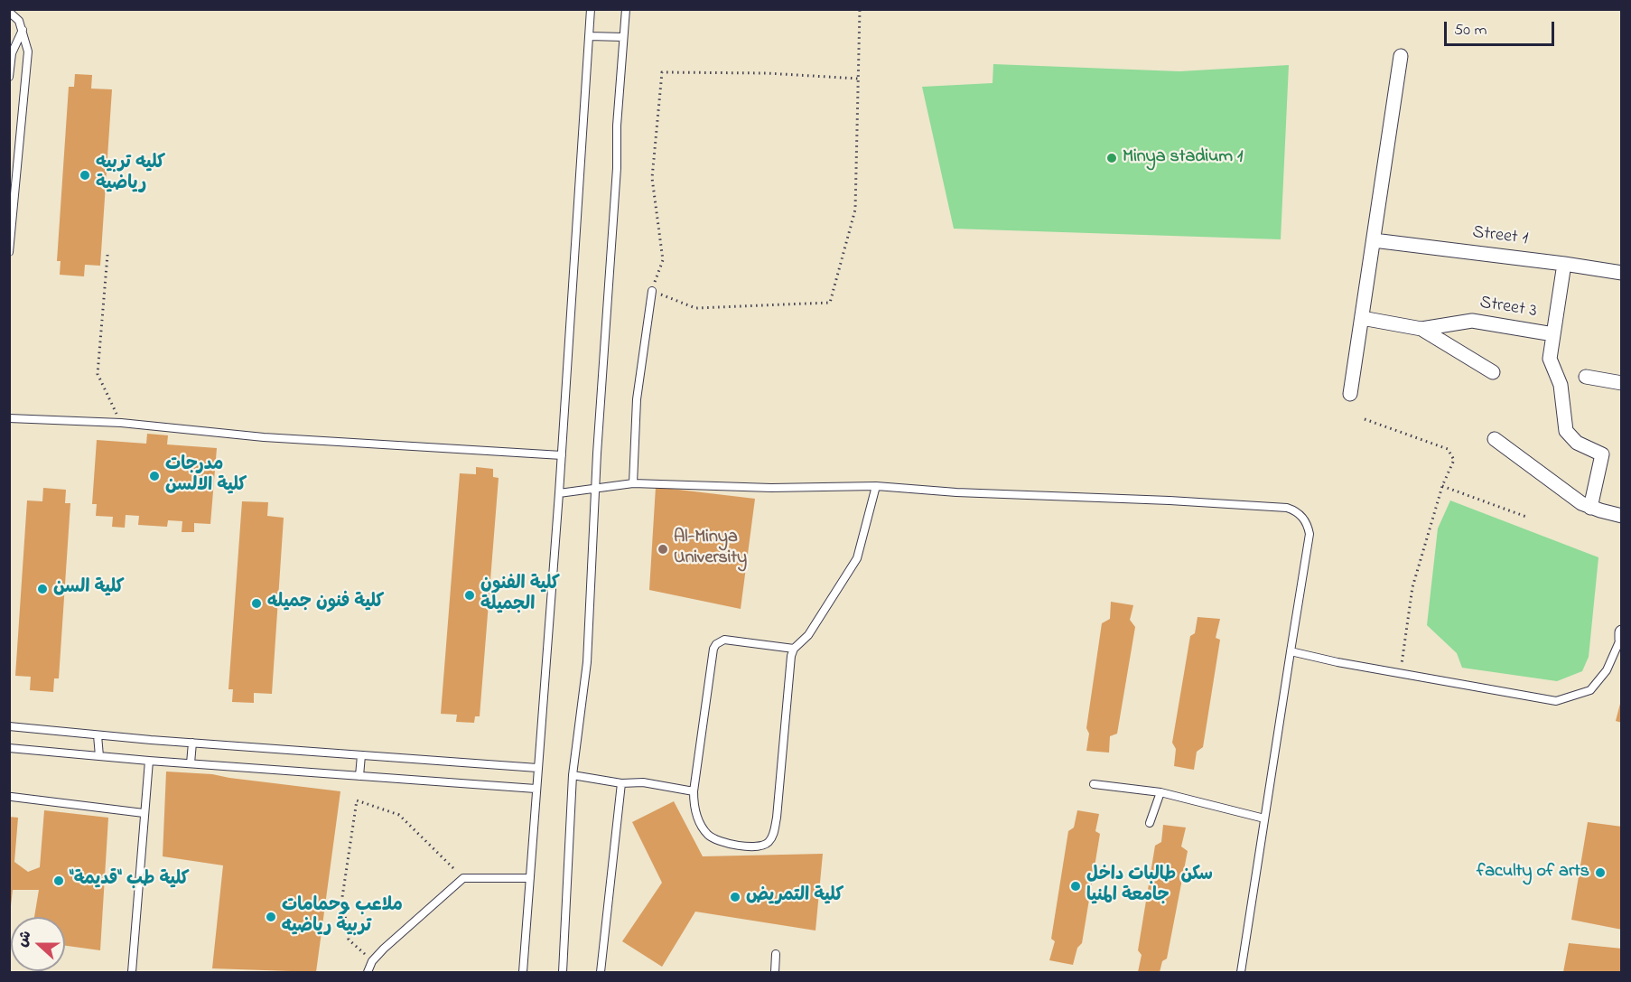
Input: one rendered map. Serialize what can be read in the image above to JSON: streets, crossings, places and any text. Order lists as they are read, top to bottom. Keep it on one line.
{"streets":{"street":["Street 1","Street 3"]},"places":["Minya stadium 1","كليه تربيه رياضية","مدرجات كلية الالسن","Al-Minya University","كلية السن","كلية الفنون الجميلة","كلية فنون جميله","faculty of arts","\"كلية طب \"قديمة","سكن طالبات داخل جامعة المنيا","كلية التمريض","ملاعب وحمامات تربية رياضيه"],"scale_bar":"50 m","north":"left"}
